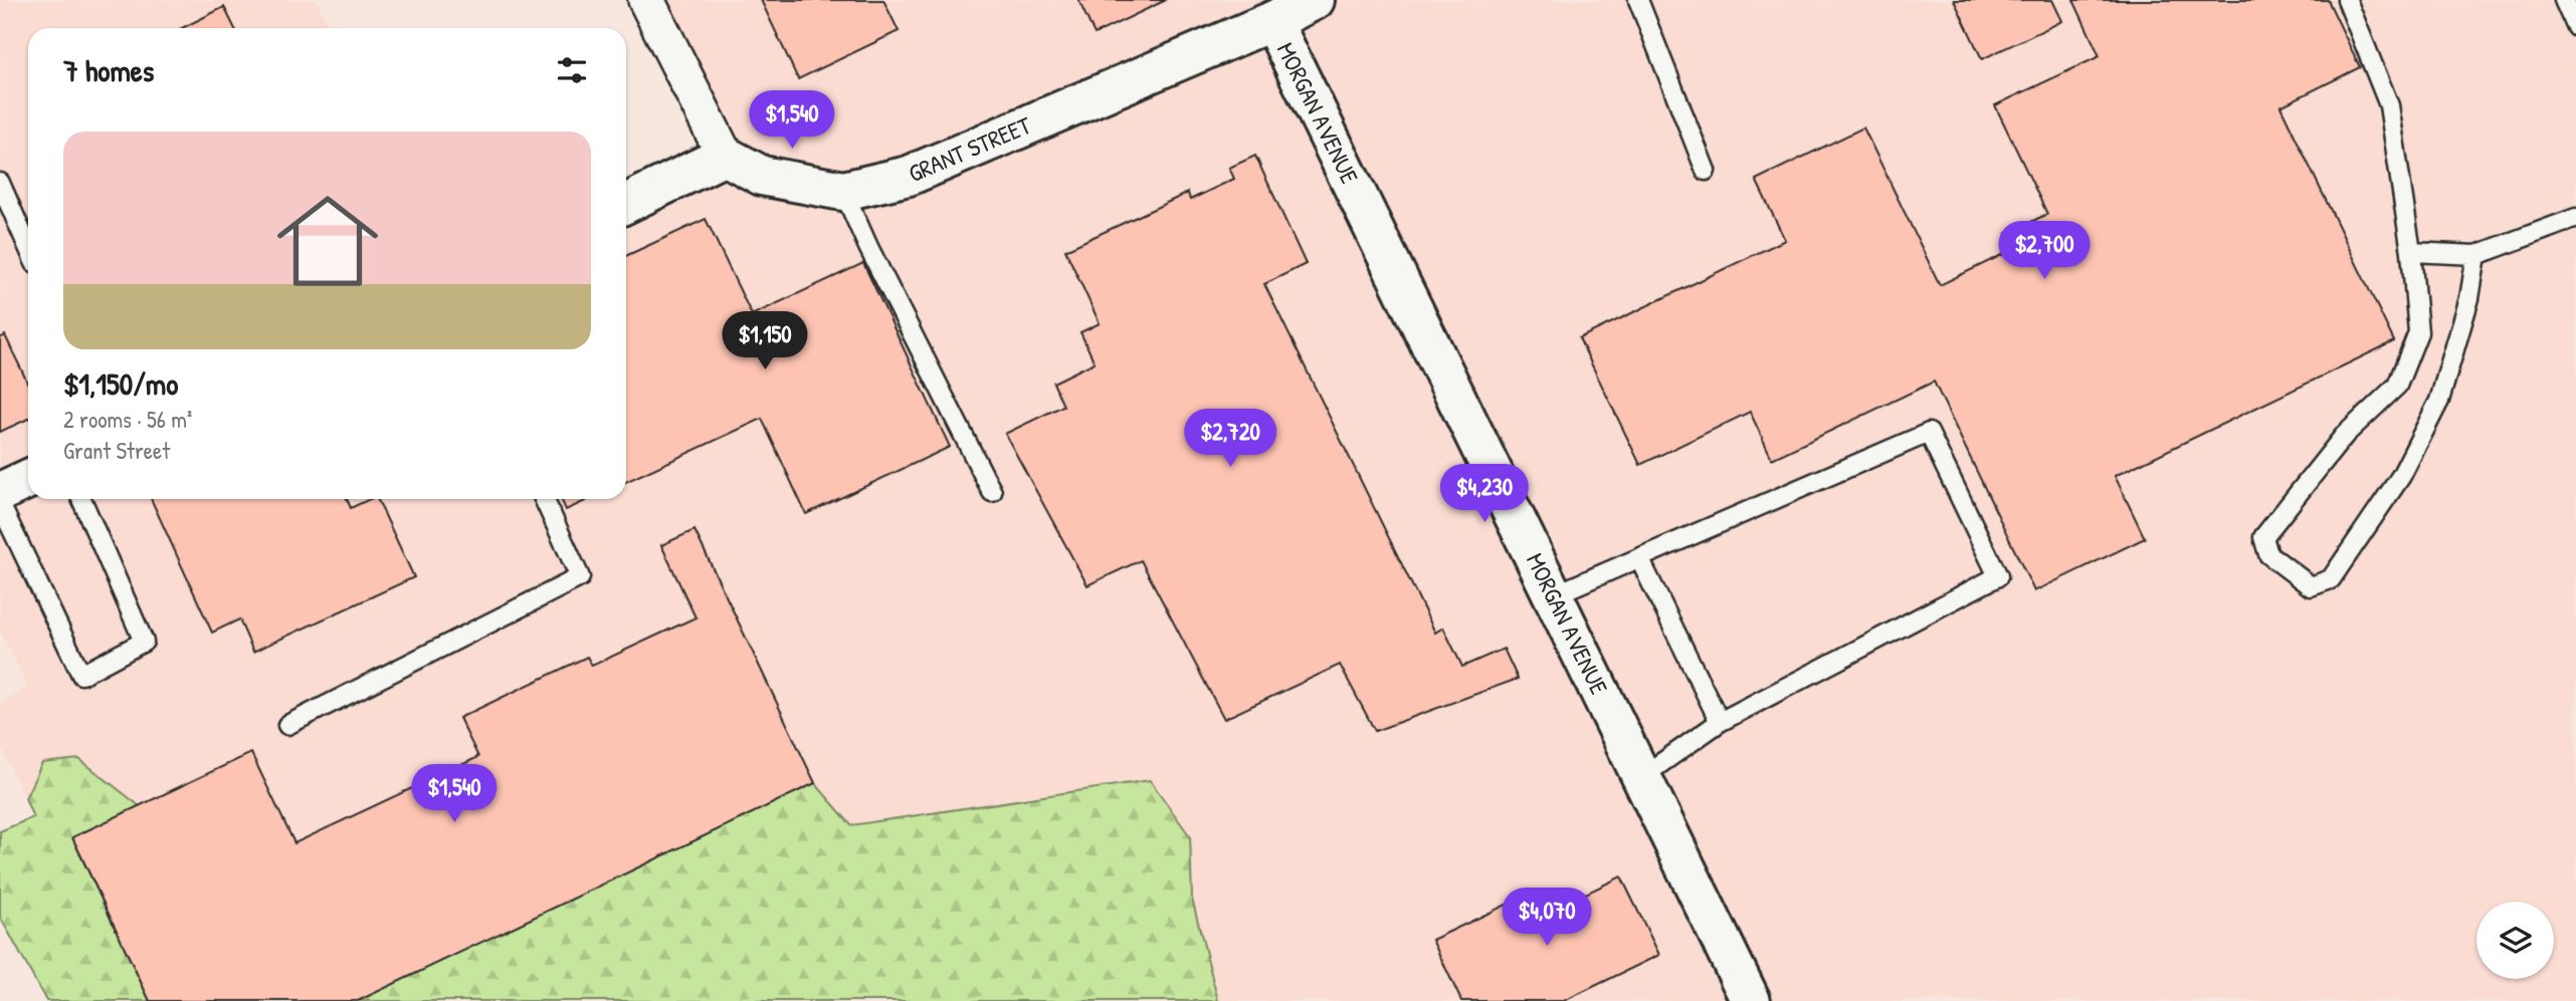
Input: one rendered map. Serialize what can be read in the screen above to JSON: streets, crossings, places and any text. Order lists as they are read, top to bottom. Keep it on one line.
{"streets":{"street":["MORGAN AVENUE","GRANT STREET"]},"crossings":[["MORGAN AVENUE","GRANT STREET"]],"page":{"heading":"7 homes","price":["$1,540","$2,700","$1,150","$2,720","$4,230","$1,540","$4,070"],"list":[{"name":"$1,150/mo","note":"2 rooms · 56 m² · Grant Street"}]}}
